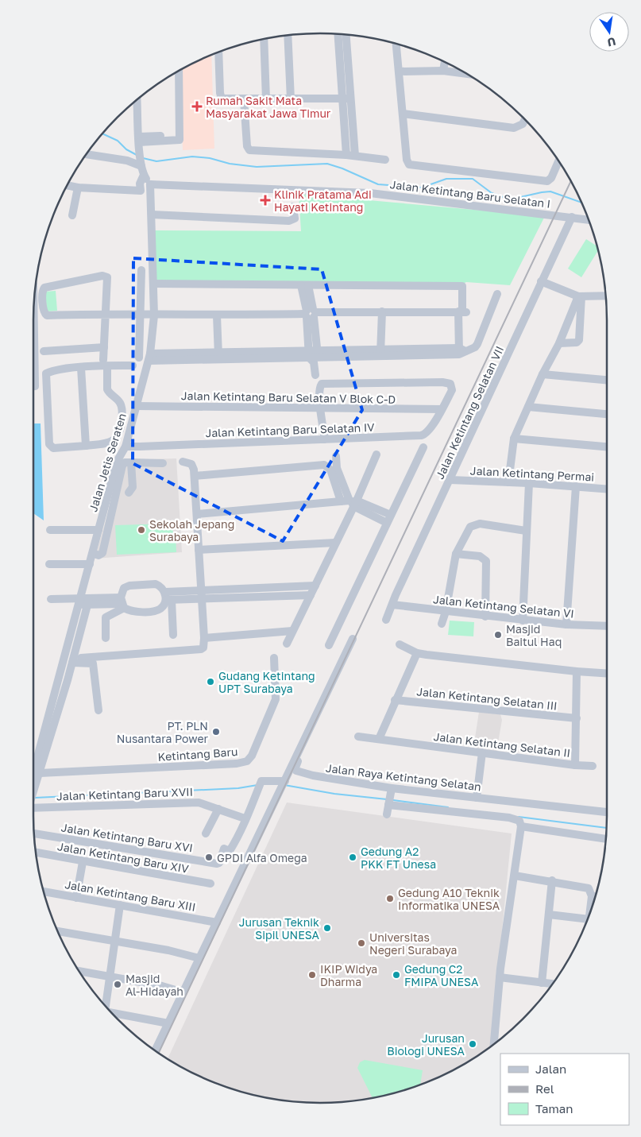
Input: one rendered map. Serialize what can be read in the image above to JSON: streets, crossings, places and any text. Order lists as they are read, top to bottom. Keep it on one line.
{"streets":{"street":["Jalan Ketintang Baru Selatan I","Jalan Ketintang Baru Selatan V Blok C-D","Jalan Ketintang Selatan VII","Jalan Ketintang Baru Selatan IV","Jalan Jetis Seraten","Jalan Ketintang Permai","Jalan Ketintang Selatan VI","Jalan Ketintang Selatan III","Jalan Ketintang Selatan II","Ketintang Baru","Jalan Raya Ketintang Selatan","Jalan Ketintang Baru XVII","Jalan Ketintang Baru XVI","Jalan Ketintang Baru XIV","Jalan Ketintang Baru XIII"]},"crossings":[["Jalan Ketintang Baru Selatan I","Jalan Ketintang Selatan VII"],["Jalan Ketintang Baru Selatan I","Jalan Jetis Seraten"],["Jalan Ketintang Baru Selatan V Blok C-D","Jalan Ketintang Baru Selatan IV"],["Jalan Ketintang Baru Selatan V Blok C-D","Jalan Jetis Seraten"],["Jalan Ketintang Selatan VII","Jalan Ketintang Permai"],["Jalan Ketintang Selatan VII","Jalan Ketintang Selatan VI"],["Jalan Ketintang Baru Selatan IV","Jalan Jetis Seraten"],["Jalan Jetis Seraten","Ketintang Baru"],["Jalan Ketintang Selatan III","Jalan Ketintang Selatan II"],["Jalan Ketintang Baru XVII","Jalan Ketintang Baru XVI"]],"places":{"health":["Rumah Sakit Mata Masyarakat Jawa Timur","Klinik Pratama Adi Hayati Ketintang"],"other":["Sekolah Jepang Surabaya","Masjid Baitul Haq","Gudang Ketintang UPT Surabaya","PT. PLN Nusantara Power","GPDI Alfa Omega","Gedung A2 PKK FT Unesa","Gedung A10 Teknik Informatika UNESA","Jurusan Teknik Sipil UNESA","Universitas Negeri Surabaya","IKIP Widya Dharma","Gedung C2 FMIPA UNESA","Masjid Al-Hidayah","Jurusan Biologi UNESA"]},"legend":["Jalan","Rel","Taman"],"north":"bottom"}
